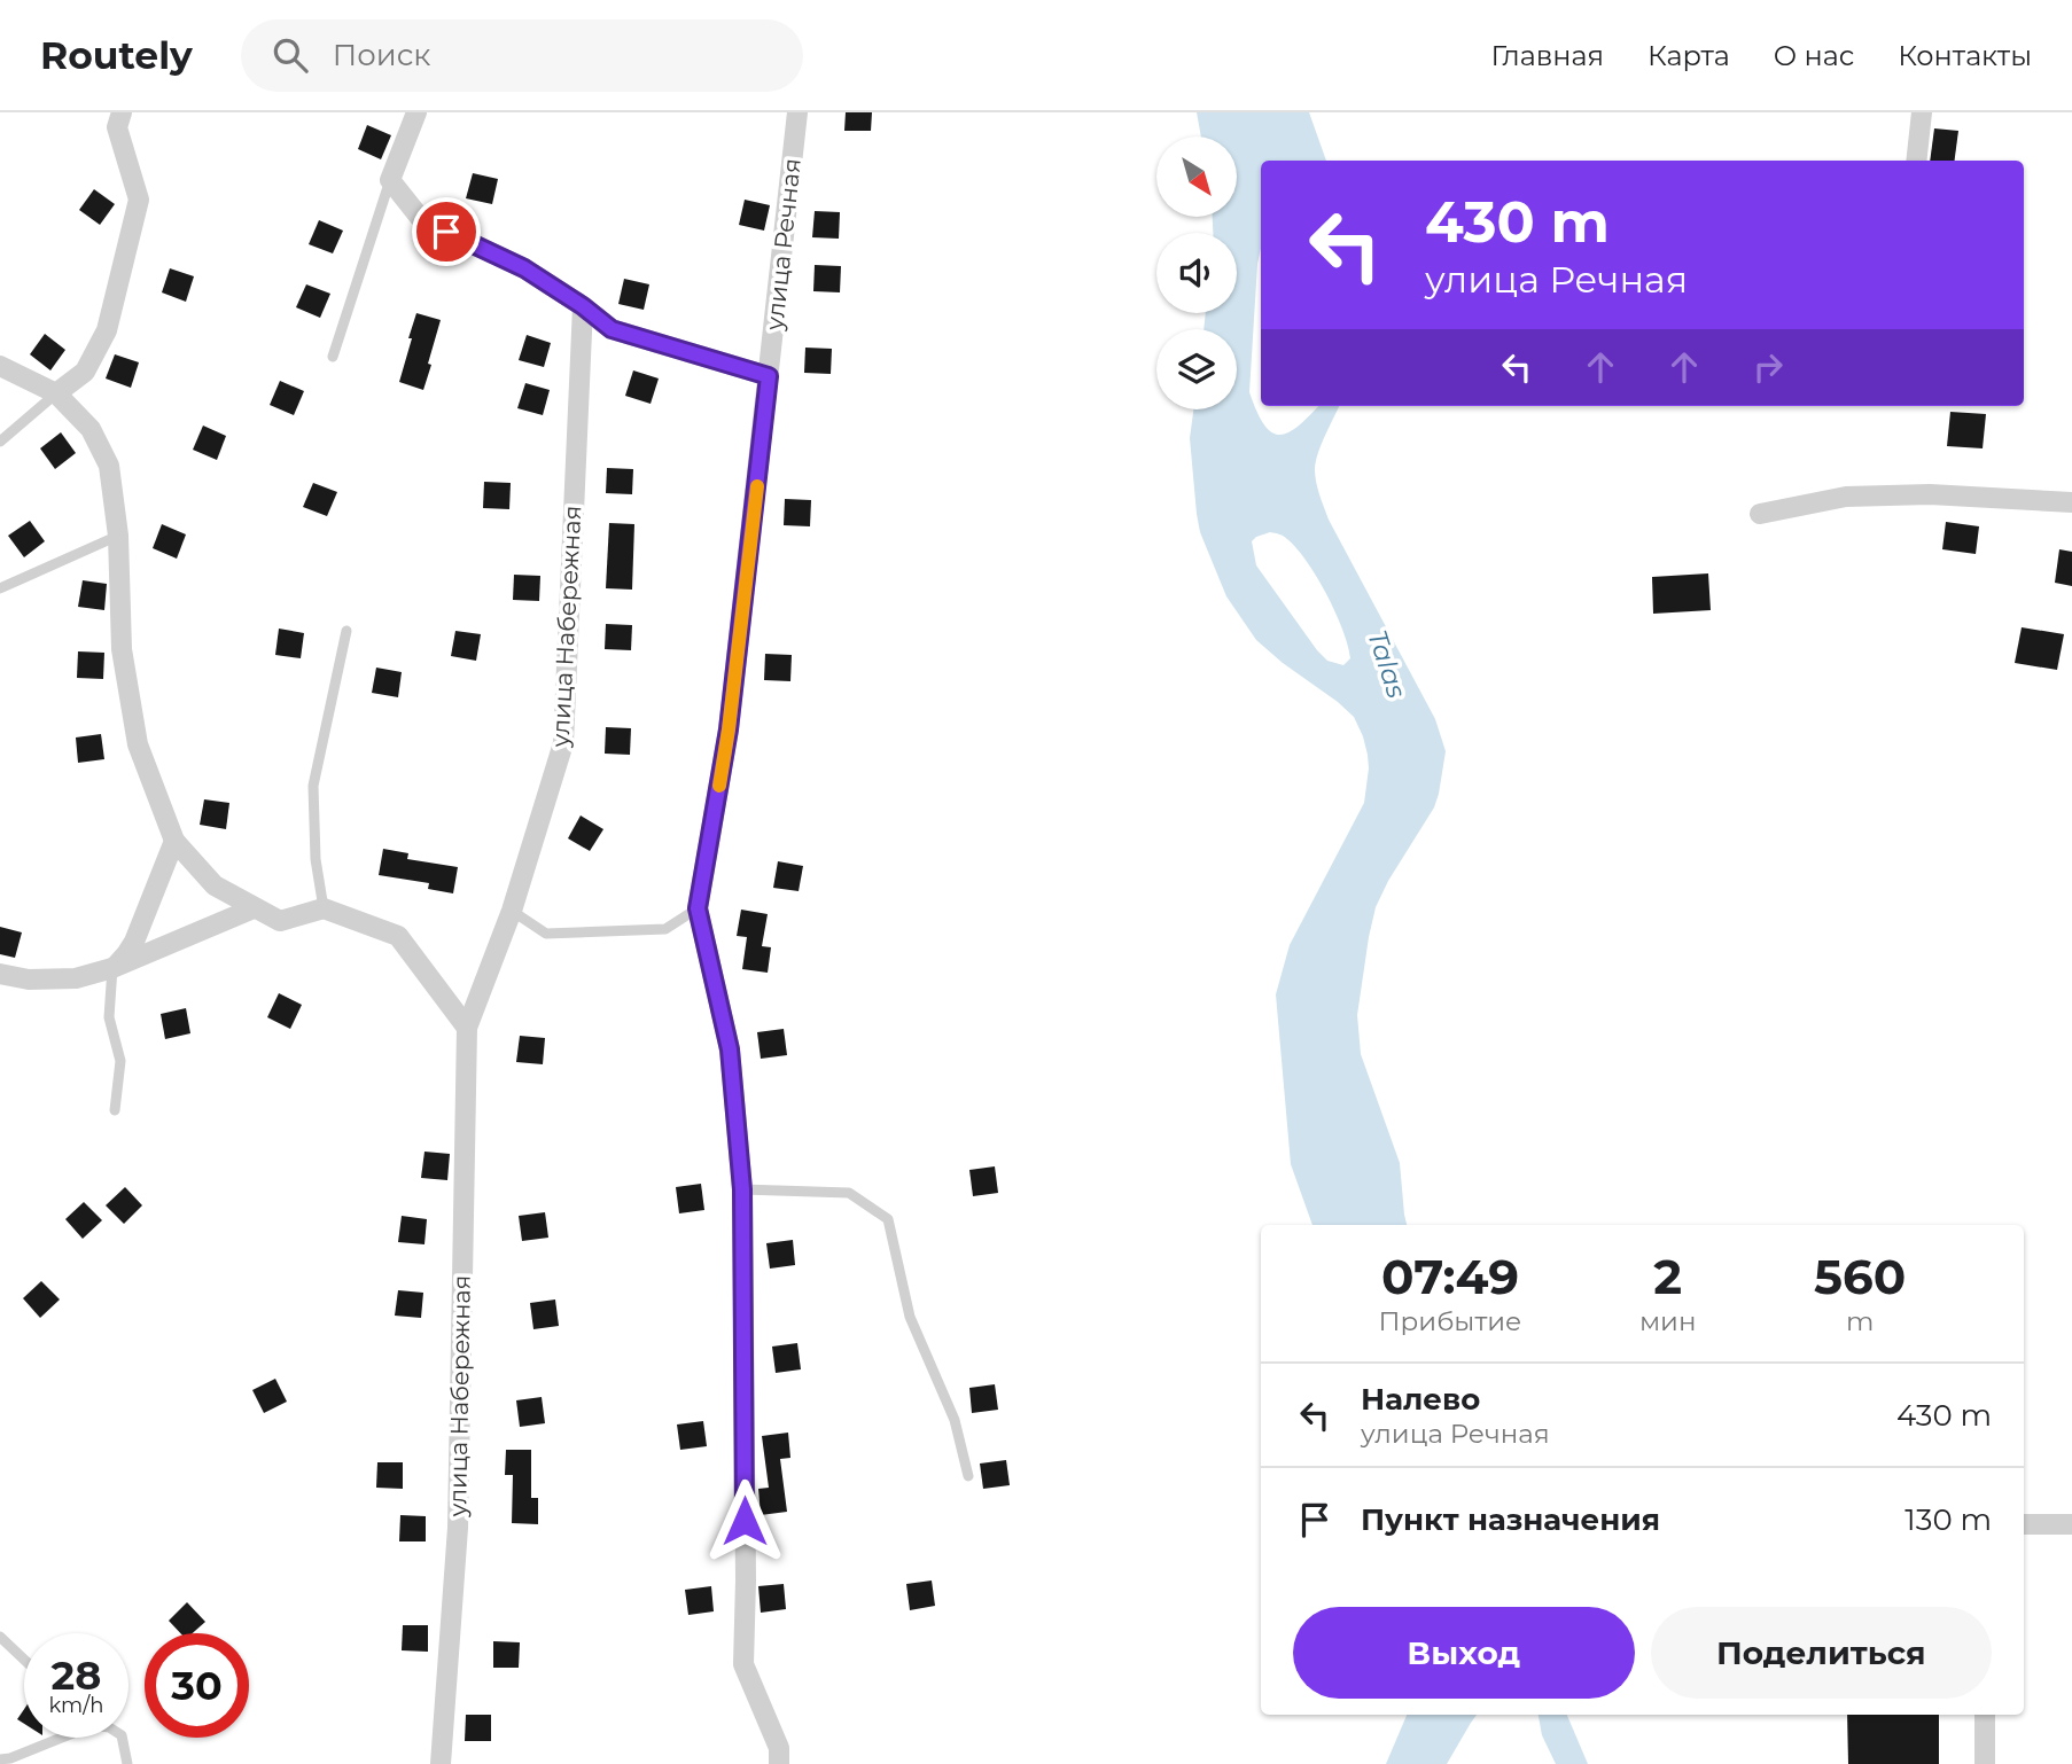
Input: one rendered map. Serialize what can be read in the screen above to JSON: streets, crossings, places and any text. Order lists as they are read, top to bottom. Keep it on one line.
{"streets":{"street":["улица Речная","улица Набережная"]},"water":["Talas"],"north":"bottom right","page":{"header":"Routely","search":"Поиск","nav":["Главная","Карта","О нас","Контакты"],"turn":["430 m","улица Речная"],"eta":["07:49","Прибытие","2","мин","560","m"],"list":[{"name":"Налево","note":"улица Речная","value":"430 m"},{"name":"Пункт назначения","value":"130 m"}],"buttons":["Выход","Поделиться"],"speed":"28 km/h","limit":"30"}}
